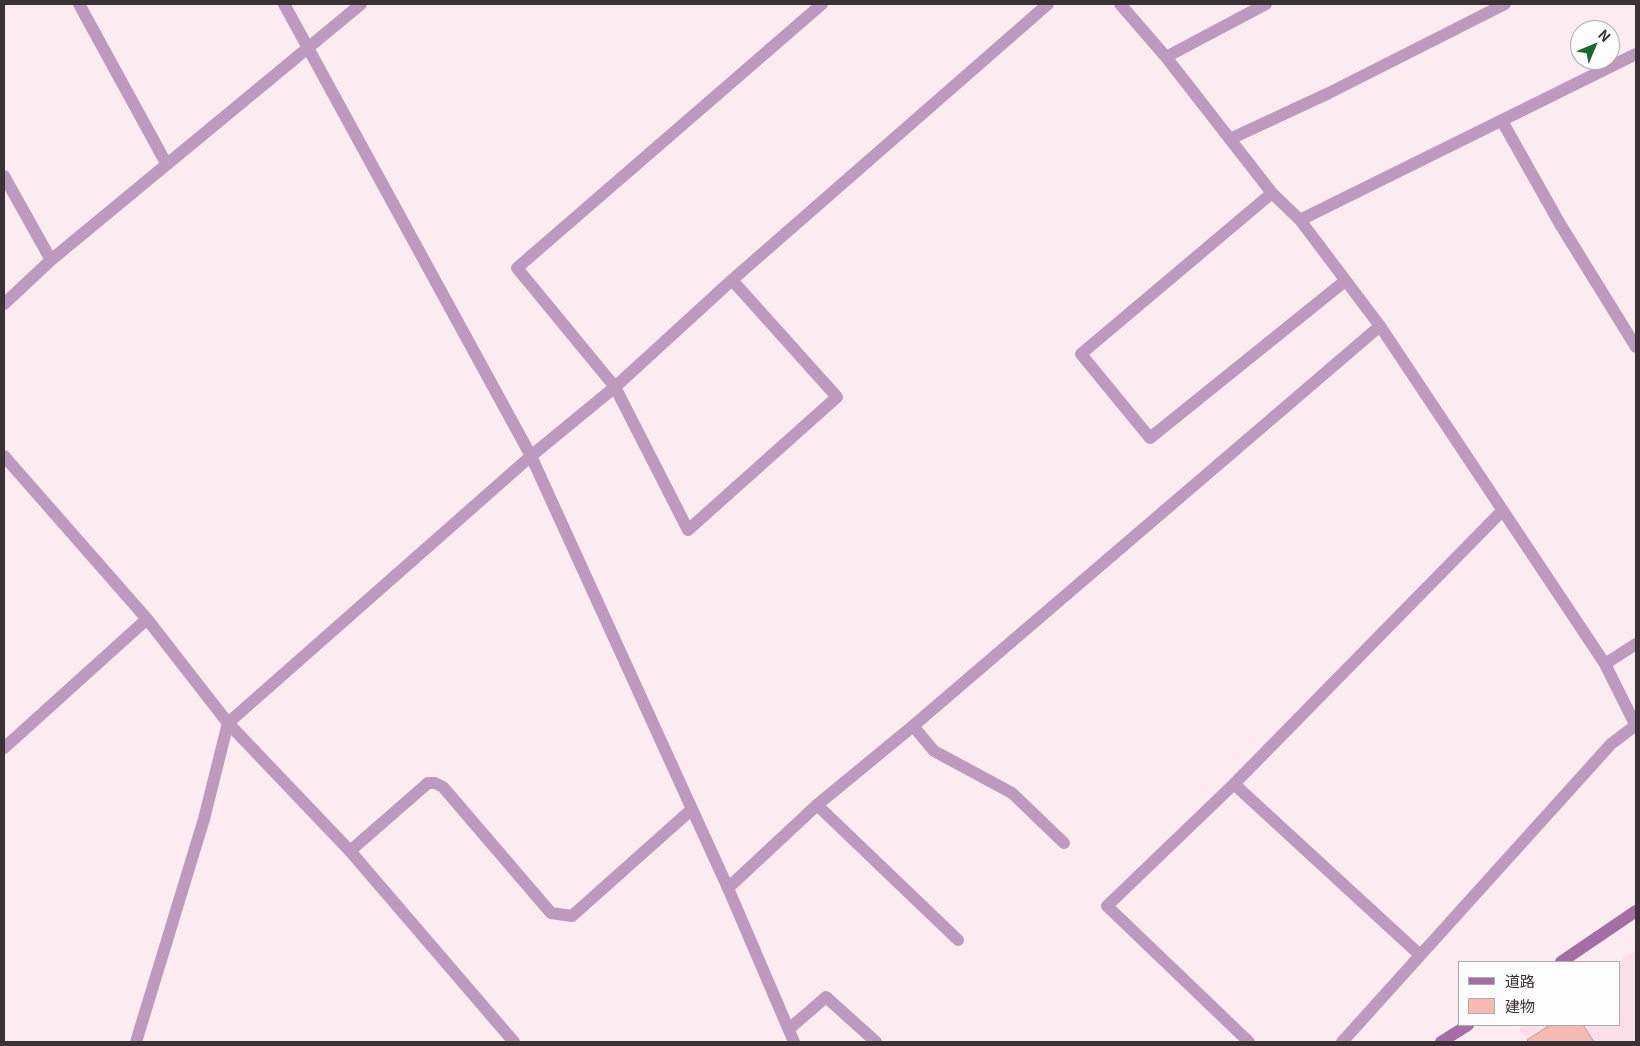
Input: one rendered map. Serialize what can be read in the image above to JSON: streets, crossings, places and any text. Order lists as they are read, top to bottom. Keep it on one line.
{"legend":["道路","建物"],"north":"top right"}
